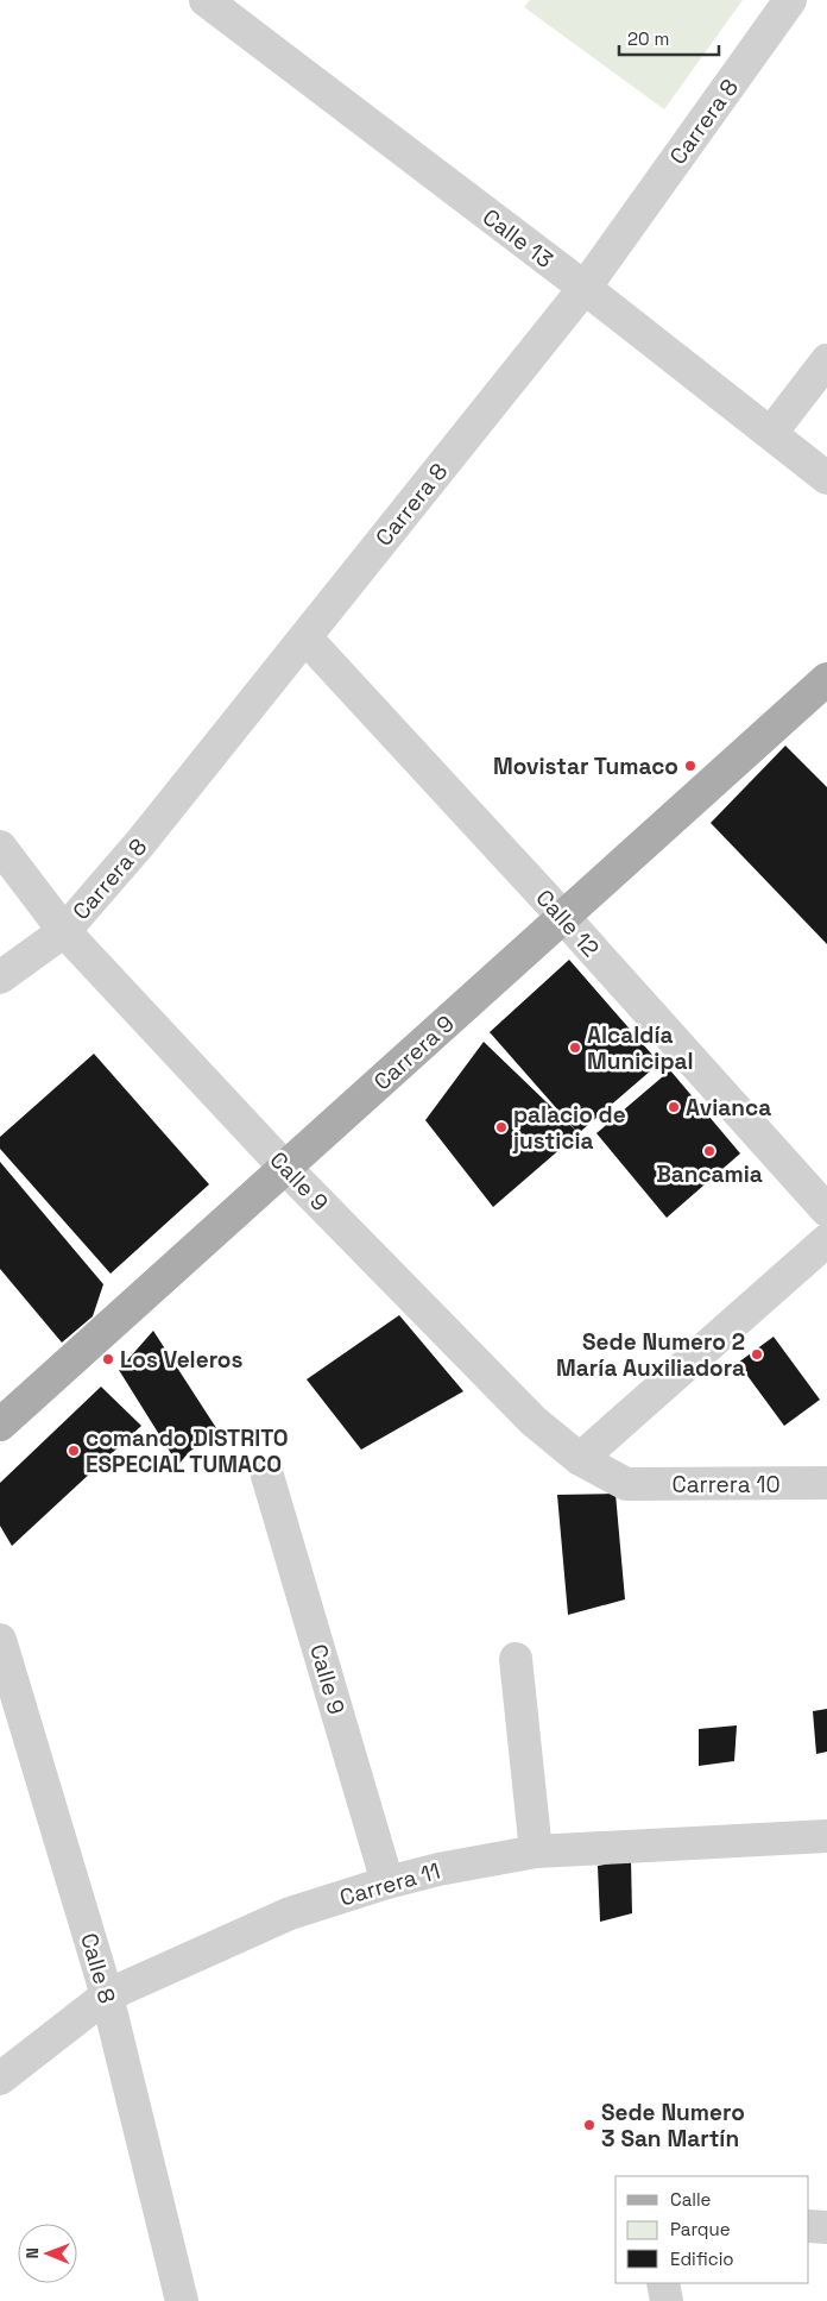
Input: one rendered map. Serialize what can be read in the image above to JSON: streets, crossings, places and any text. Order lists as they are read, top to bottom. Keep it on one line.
{"streets":{"main road":["Carrera 9"],"street":["Carrera 8","Calle 13","Calle 12","Calle 9","Carrera 10","Carrera 11","Calle 8"]},"crossings":[["Carrera 8","Calle 13"],["Carrera 8","Calle 12"],["Carrera 8","Calle 9"],["Calle 12","Carrera 9"],["Carrera 9","Calle 9"],["Calle 9","Carrera 10"],["Calle 9","Carrera 11"],["Carrera 11","Calle 8"]],"places":["Movistar Tumaco","Alcaldía Municipal","Avianca","palacio de justicia","Bancamia","Sede Numero 2 María Auxiliadora","Los Veleros","comando DISTRITO ESPECIAL TUMACO","Sede Numero 3 San Martín"],"legend":["Calle","Parque","Edificio"],"scale_bar":"20 m","north":"left"}
